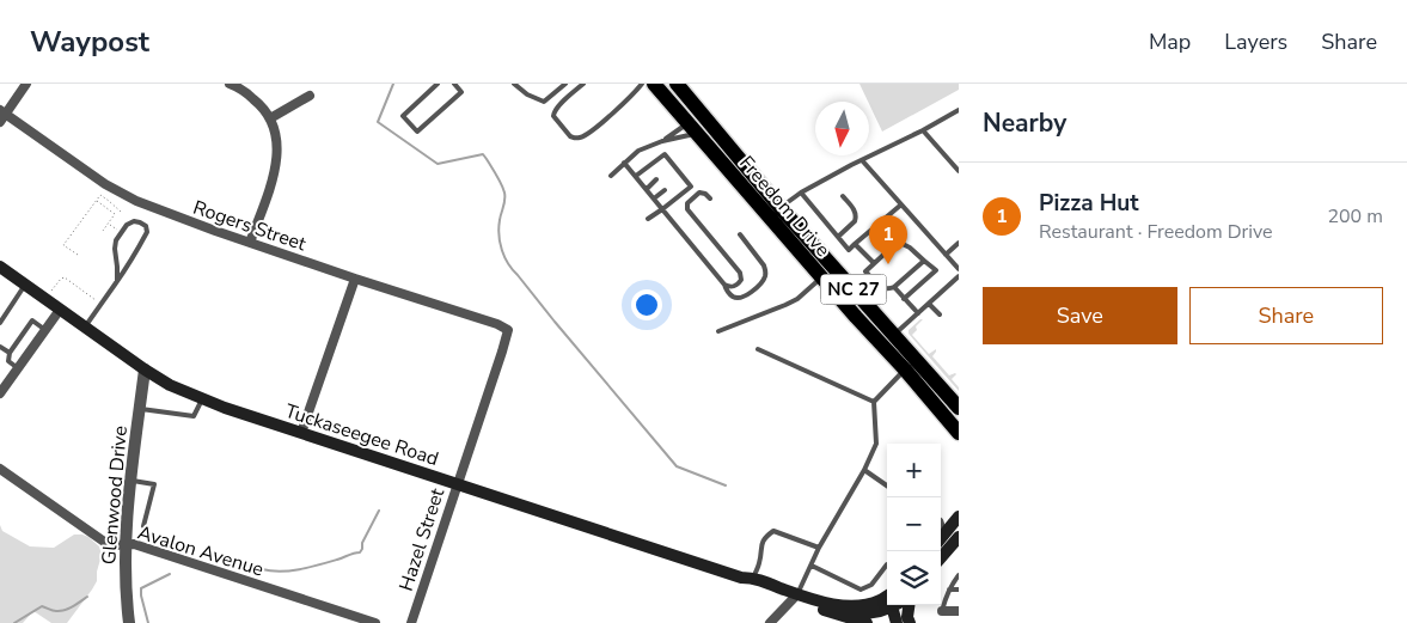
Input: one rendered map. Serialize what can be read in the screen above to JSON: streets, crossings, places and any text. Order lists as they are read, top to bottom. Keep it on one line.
{"streets":{"main road":["Freedom Drive","NC 27","Tuckaseegee Road"],"street":["Rogers Street","Glenwood Drive","Hazel Street","Avalon Avenue"]},"crossings":[["Rogers Street","Hazel Street"],["Tuckaseegee Road","Glenwood Drive"],["Tuckaseegee Road","Hazel Street"],["Glenwood Drive","Avalon Avenue"]],"north":"bottom","page":{"header":"Waypost","nav":["Map","Layers","Share"],"heading":"Nearby","list":[{"mark":"1","name":"Pizza Hut","note":"Restaurant · Freedom Drive","value":"200 m"}],"pins":"1","buttons":["Save","Share"],"map_buttons":["+","−"]}}
